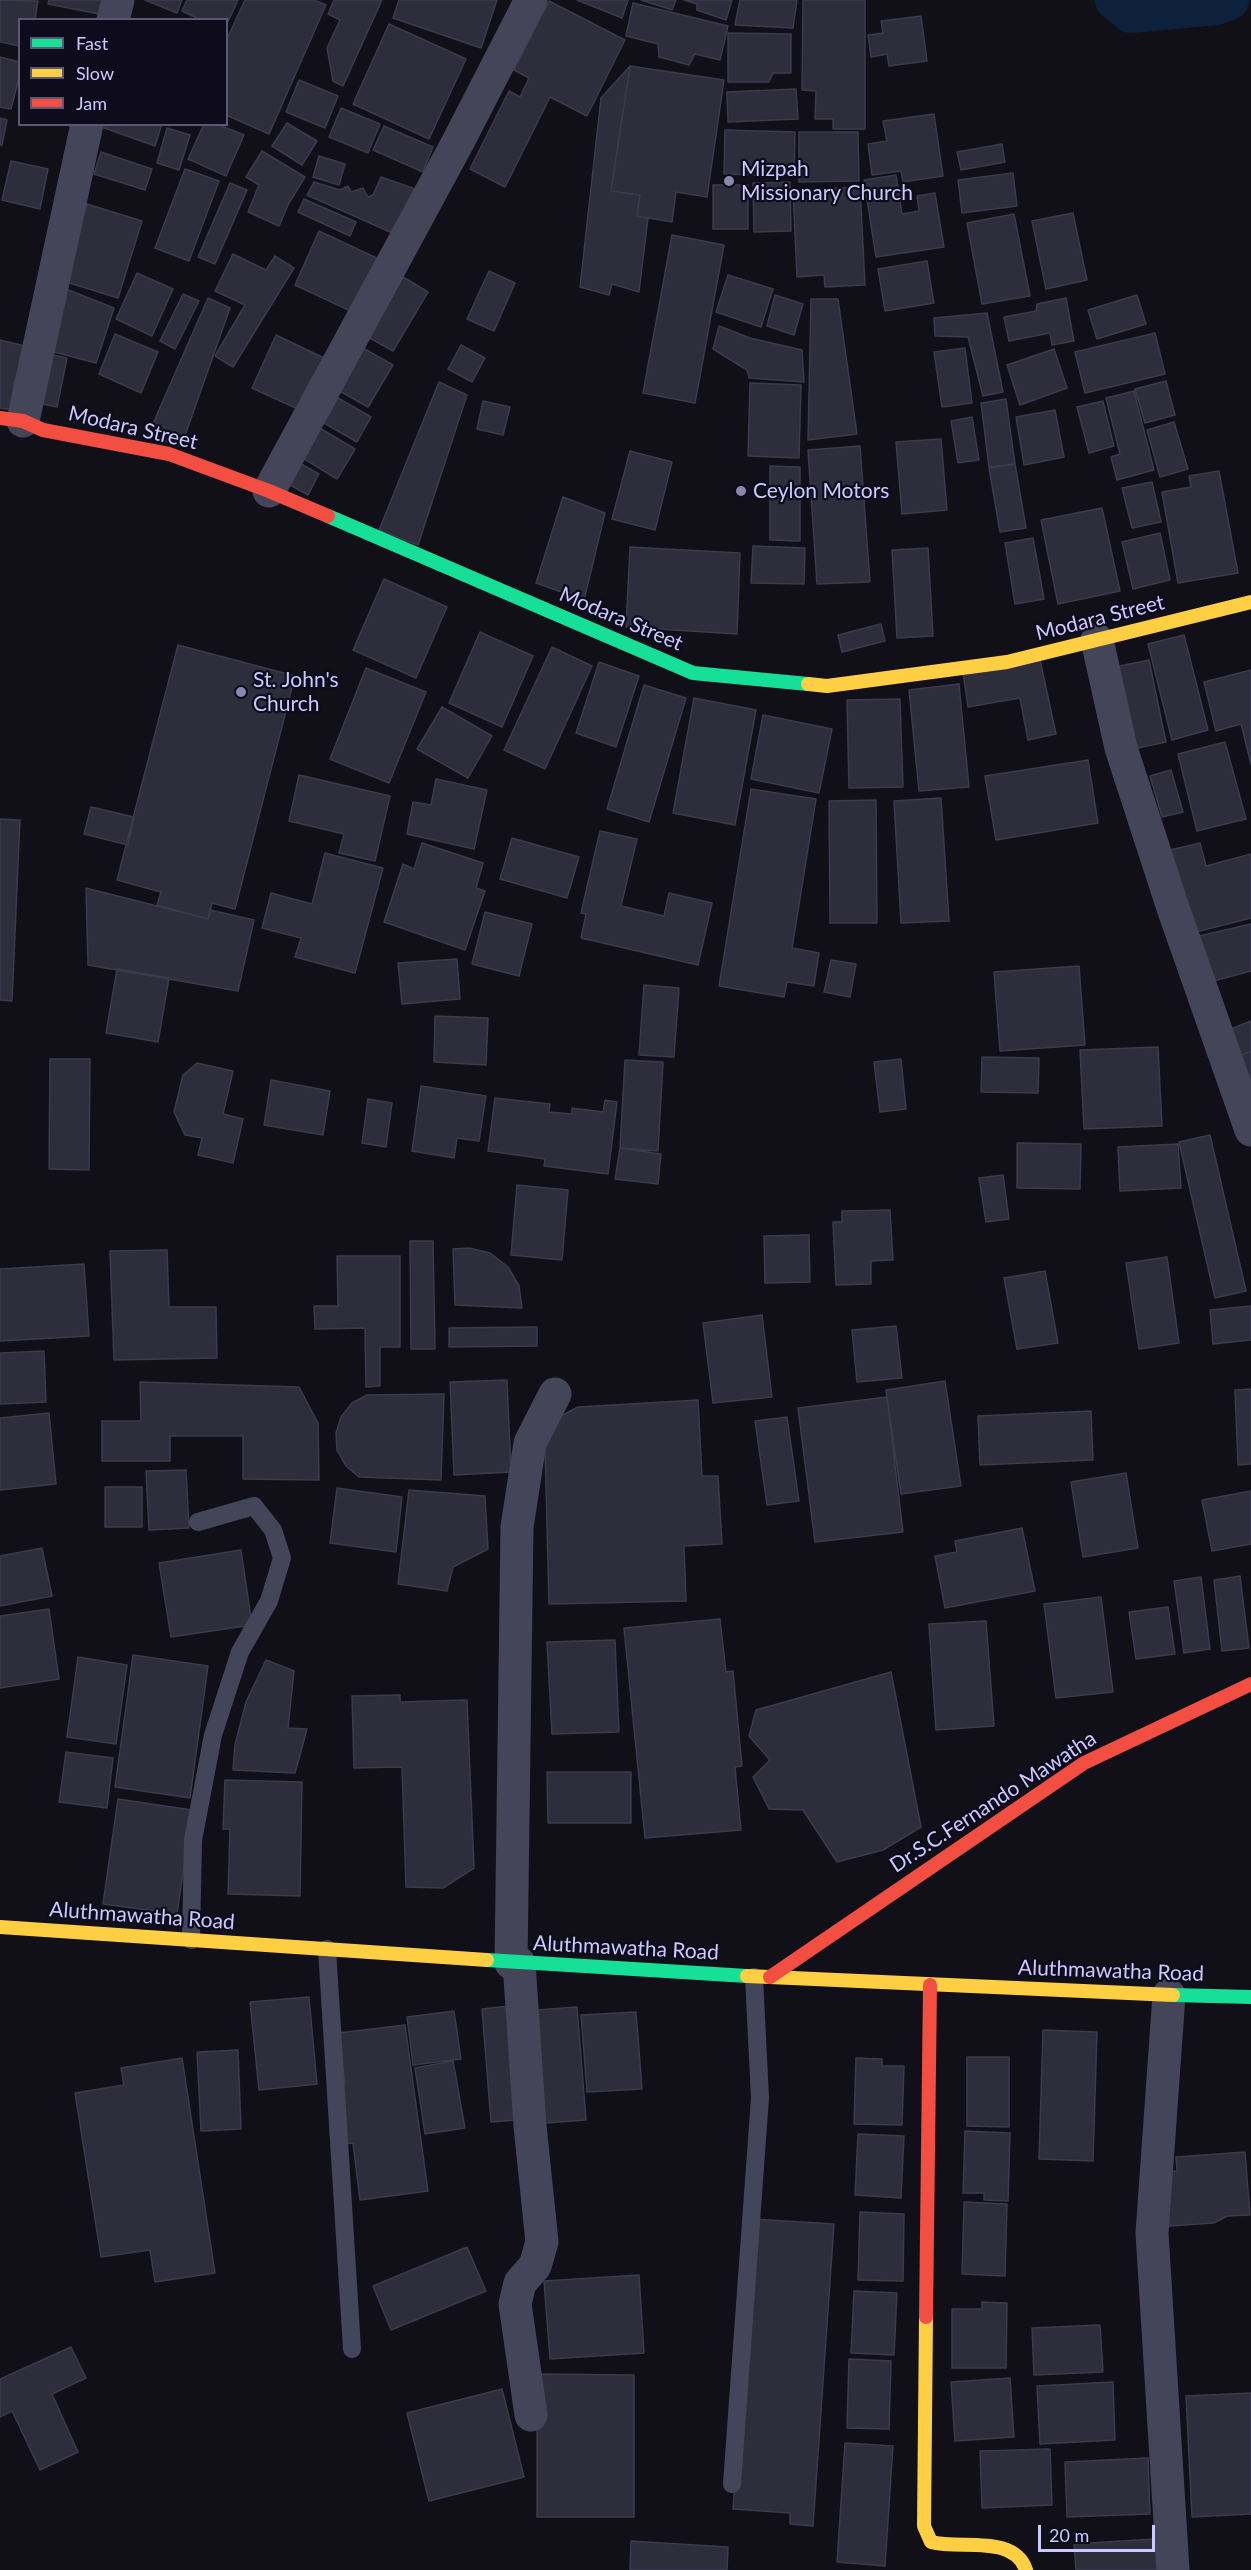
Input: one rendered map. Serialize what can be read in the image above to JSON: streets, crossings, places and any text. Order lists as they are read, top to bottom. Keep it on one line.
{"streets":{"street":["Modara Street","Dr.S.C.Fernando Mawatha","Aluthmawatha Road"]},"crossings":[["Dr.S.C.Fernando Mawatha","Aluthmawatha Road"]],"places":["Mizpah Missionary Church","Ceylon Motors","St. John's Church"],"legend":["Fast","Slow","Jam"],"scale_bar":"20 m"}
